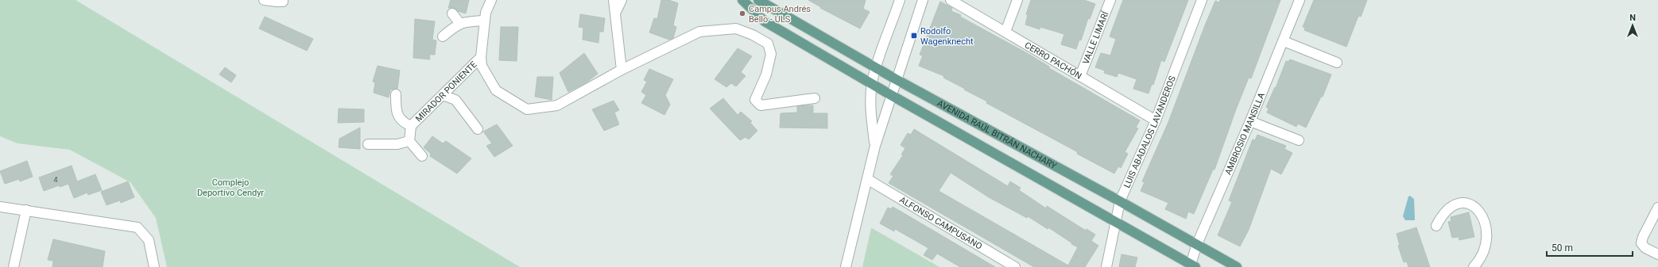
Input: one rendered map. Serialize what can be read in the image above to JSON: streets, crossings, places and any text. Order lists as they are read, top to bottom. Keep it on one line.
{"streets":{"main road":["AVENIDA RAÚL BITRÁN NACHARY"],"street":["VALLE LIMARÍ","CERRO PACHÓN","MIRADOR PONIENTE","LUIS ABADALOS LAVANDEROS","AMBROSIO MANSILLA","ALFONSO CAMPUSANO"]},"crossings":[["VALLE LIMARÍ","CERRO PACHÓN"],["CERRO PACHÓN","LUIS ABADALOS LAVANDEROS"],["LUIS ABADALOS LAVANDEROS","AVENIDA RAÚL BITRÁN NACHARY"],["AMBROSIO MANSILLA","AVENIDA RAÚL BITRÁN NACHARY"]],"parks":["Complejo Deportivo Cendyr"],"places":{"other":["Campus Andrés Bello - ULS"],"transit":["Rodolfo Wagenknecht"]},"house_numbers":["4"],"scale_bar":"50 m","north":"top"}
